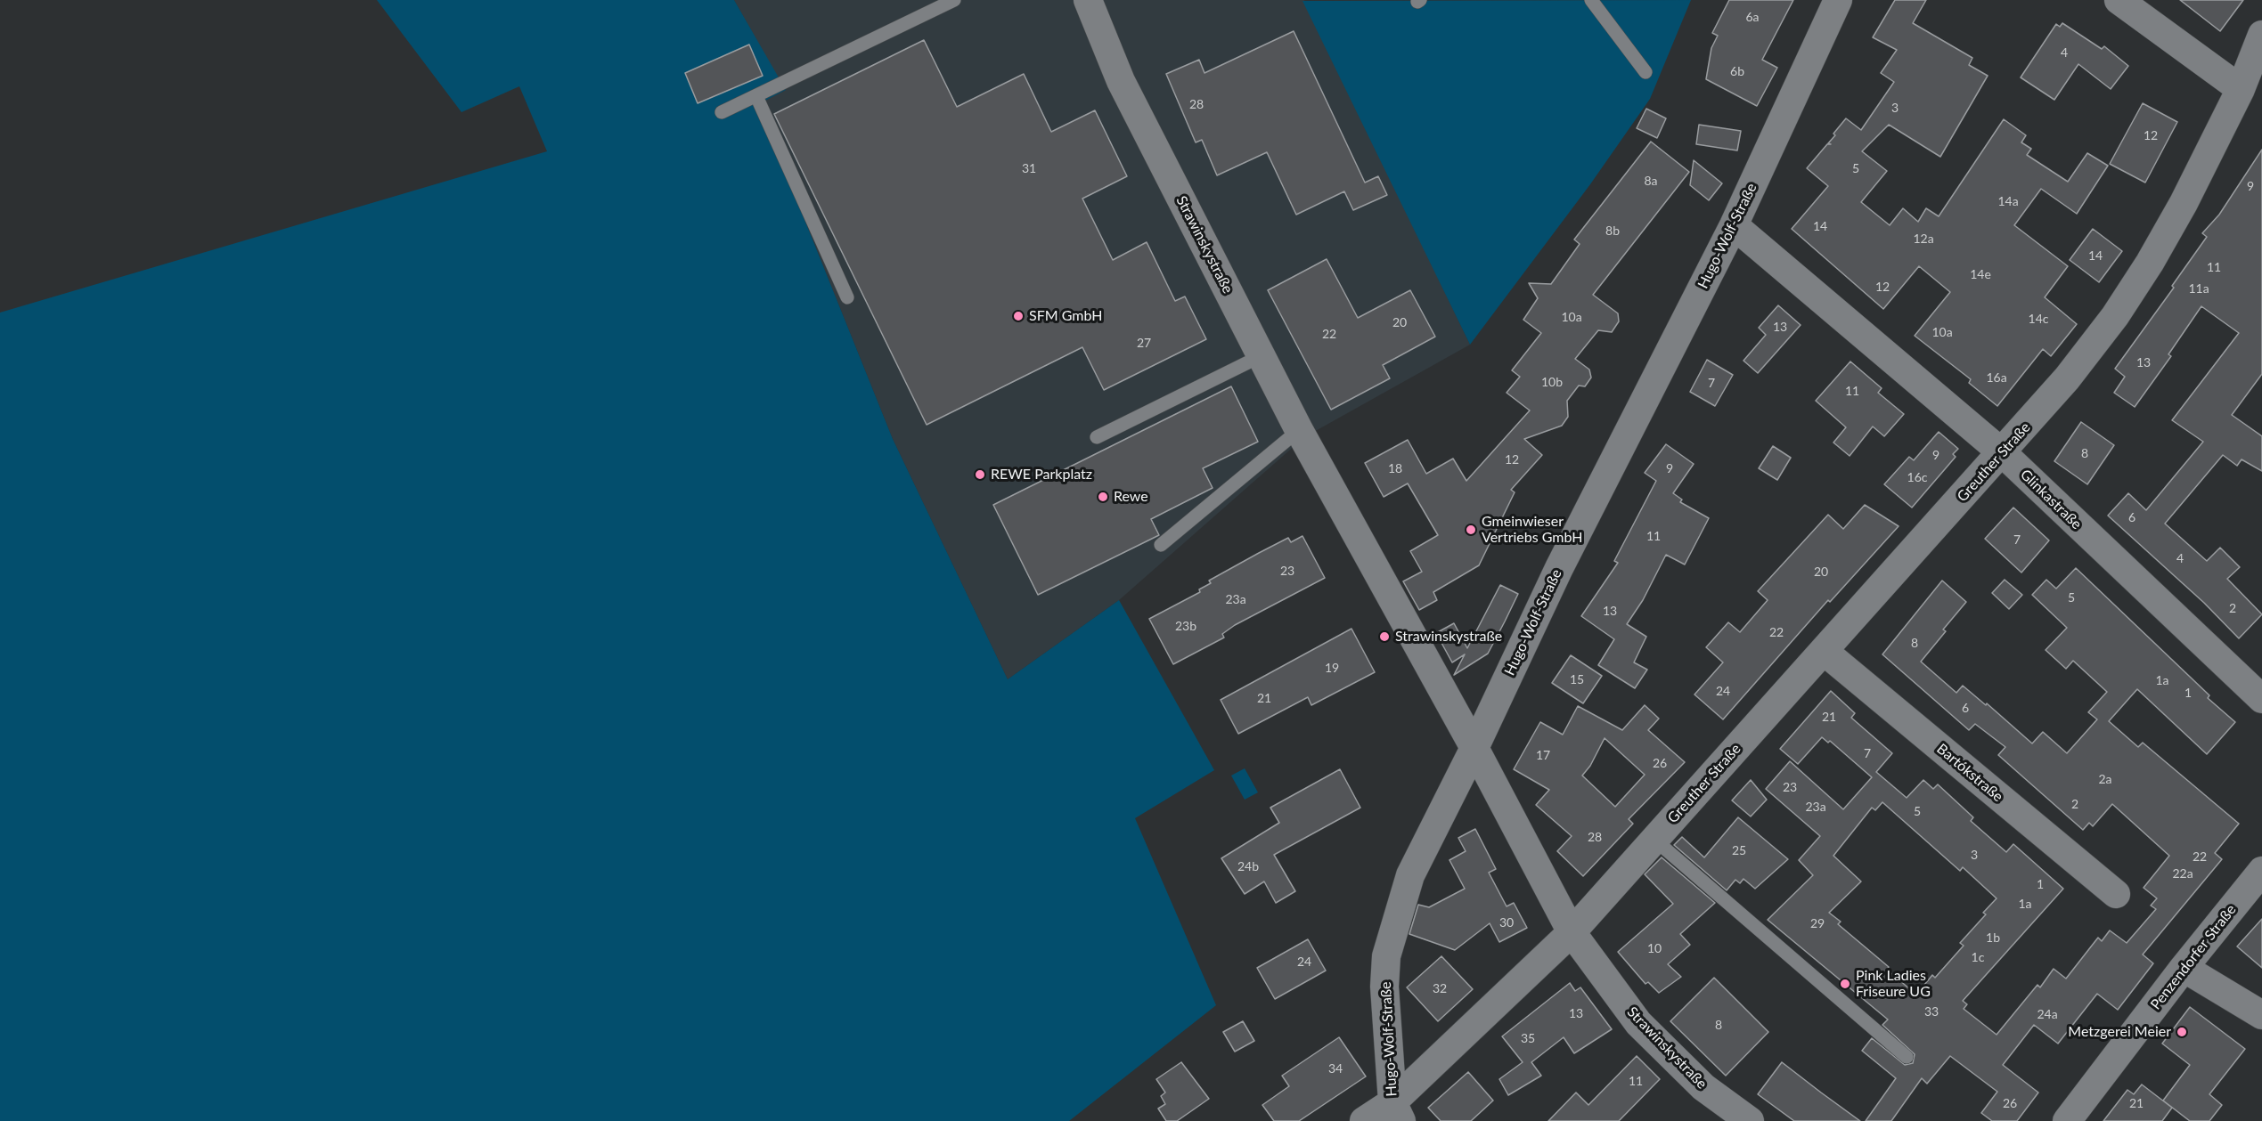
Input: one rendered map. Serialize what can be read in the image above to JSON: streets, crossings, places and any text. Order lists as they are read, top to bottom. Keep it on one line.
{"streets":{"street":["Hugo-Wolf-Straße","Strawinskystraße","Greuther Straße","Glinkastraße","Bartókstraße","Penzendorfer Straße"]},"crossings":[["Hugo-Wolf-Straße","Strawinskystraße"],["Hugo-Wolf-Straße","Greuther Straße"],["Hugo-Wolf-Straße","Glinkastraße"],["Strawinskystraße","Greuther Straße"],["Greuther Straße","Glinkastraße"],["Greuther Straße","Bartókstraße"]],"places":["SFM GmbH","REWE Parkplatz","Rewe","Gmeinwieser Vertriebs GmbH","Strawinskystraße","Pink Ladies Friseure UG","Metzgerei Meier"],"house_numbers":["6a","4","6b","28","3","12","31","5","8a","9","14a","14","8b","12a","14","11","14e","12","11a","10a","14c","20","13","10a","22","27","13","16a","10b","7","11","8","9","12","18","9","16c","6","11","7","4","23","20","5","23a","2","13","23b","22","8","19","15","1a","24","1","21","6","21","7","17","26","2a","23","2","23a","5","28","25","3","22","24b","22a","1","1a","30","29","1b","10","1c","24","32","33","13","24a","8","35","34","11","26","21"]}
